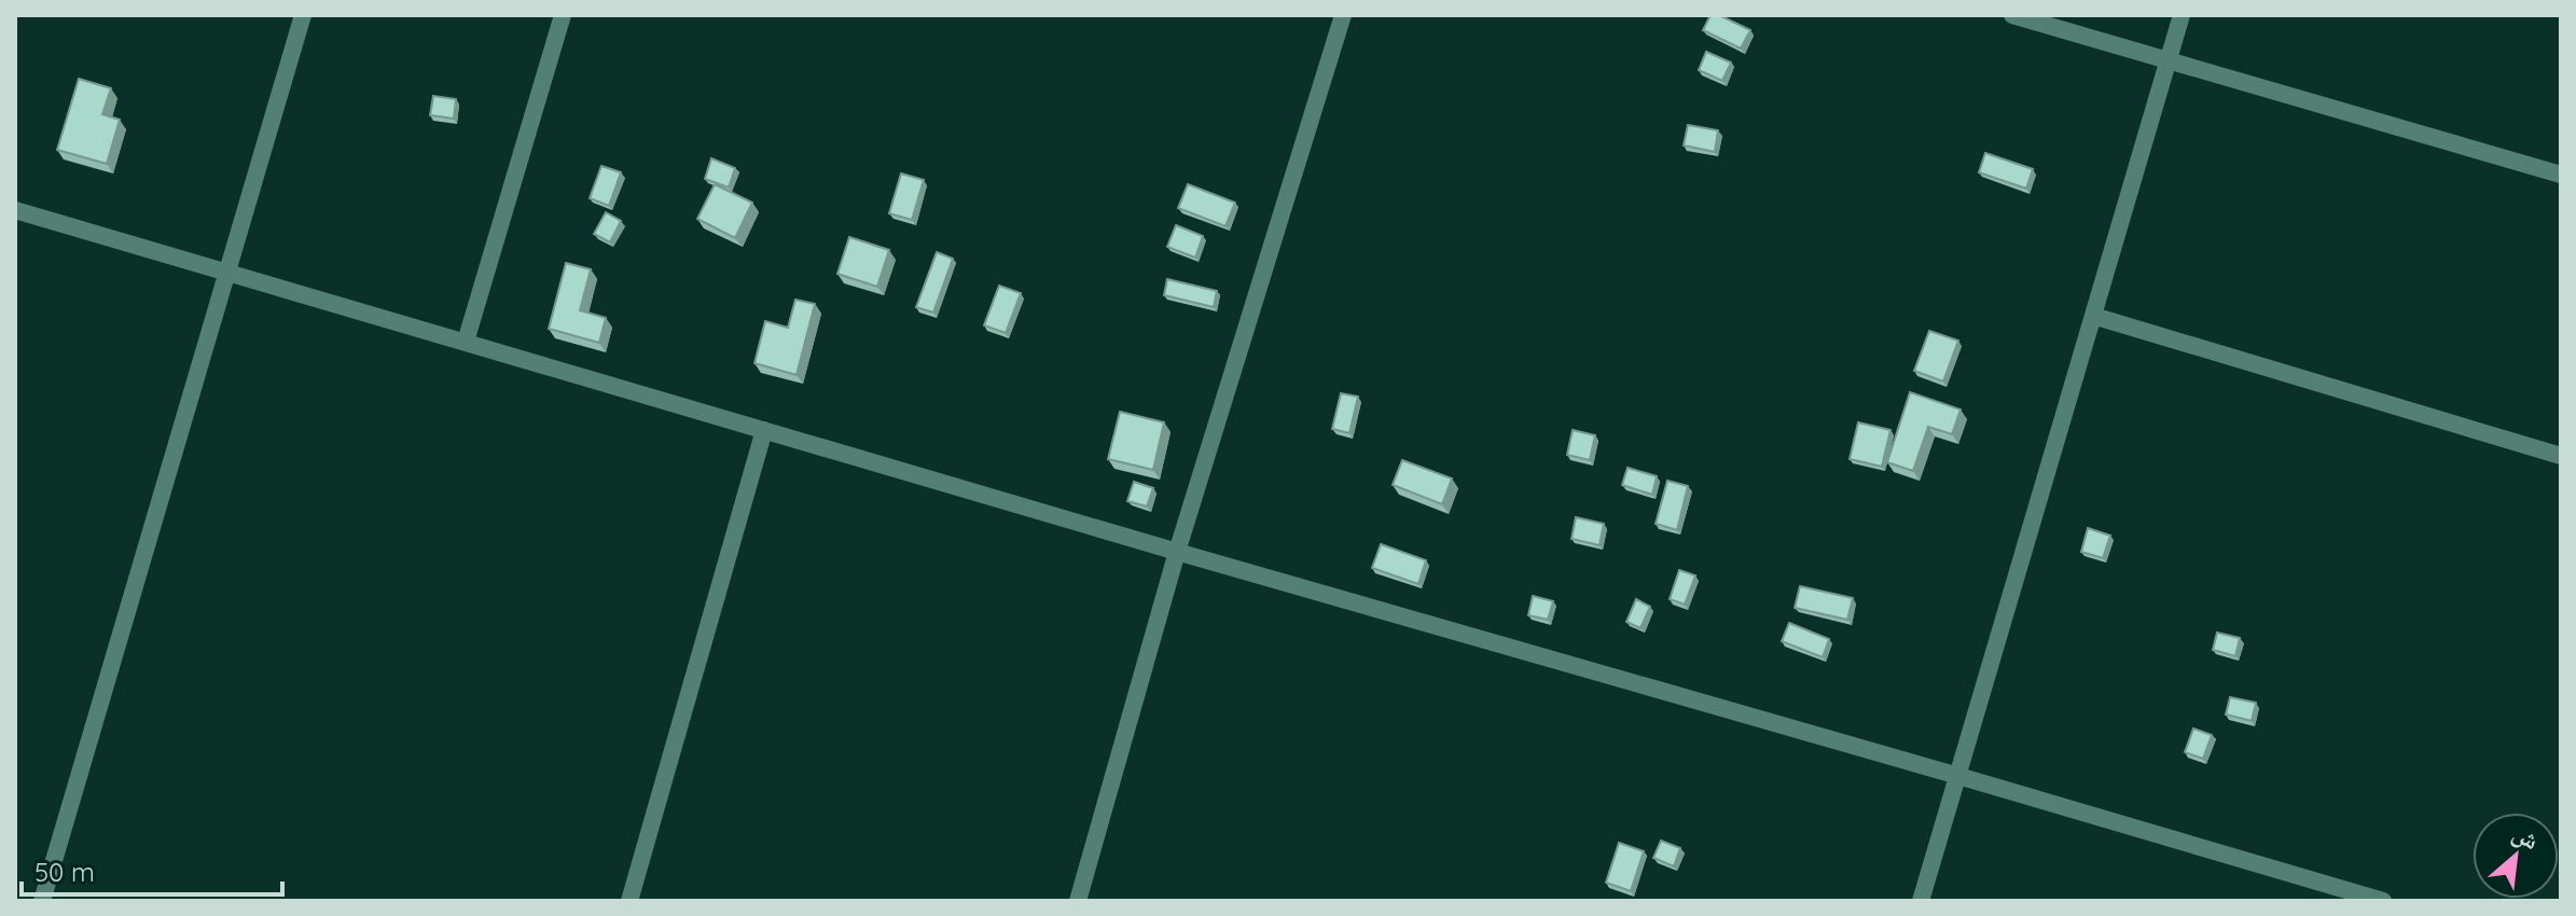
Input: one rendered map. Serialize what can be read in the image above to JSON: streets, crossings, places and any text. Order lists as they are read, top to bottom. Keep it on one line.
{"scale_bar":"50 m","north":"top right"}
